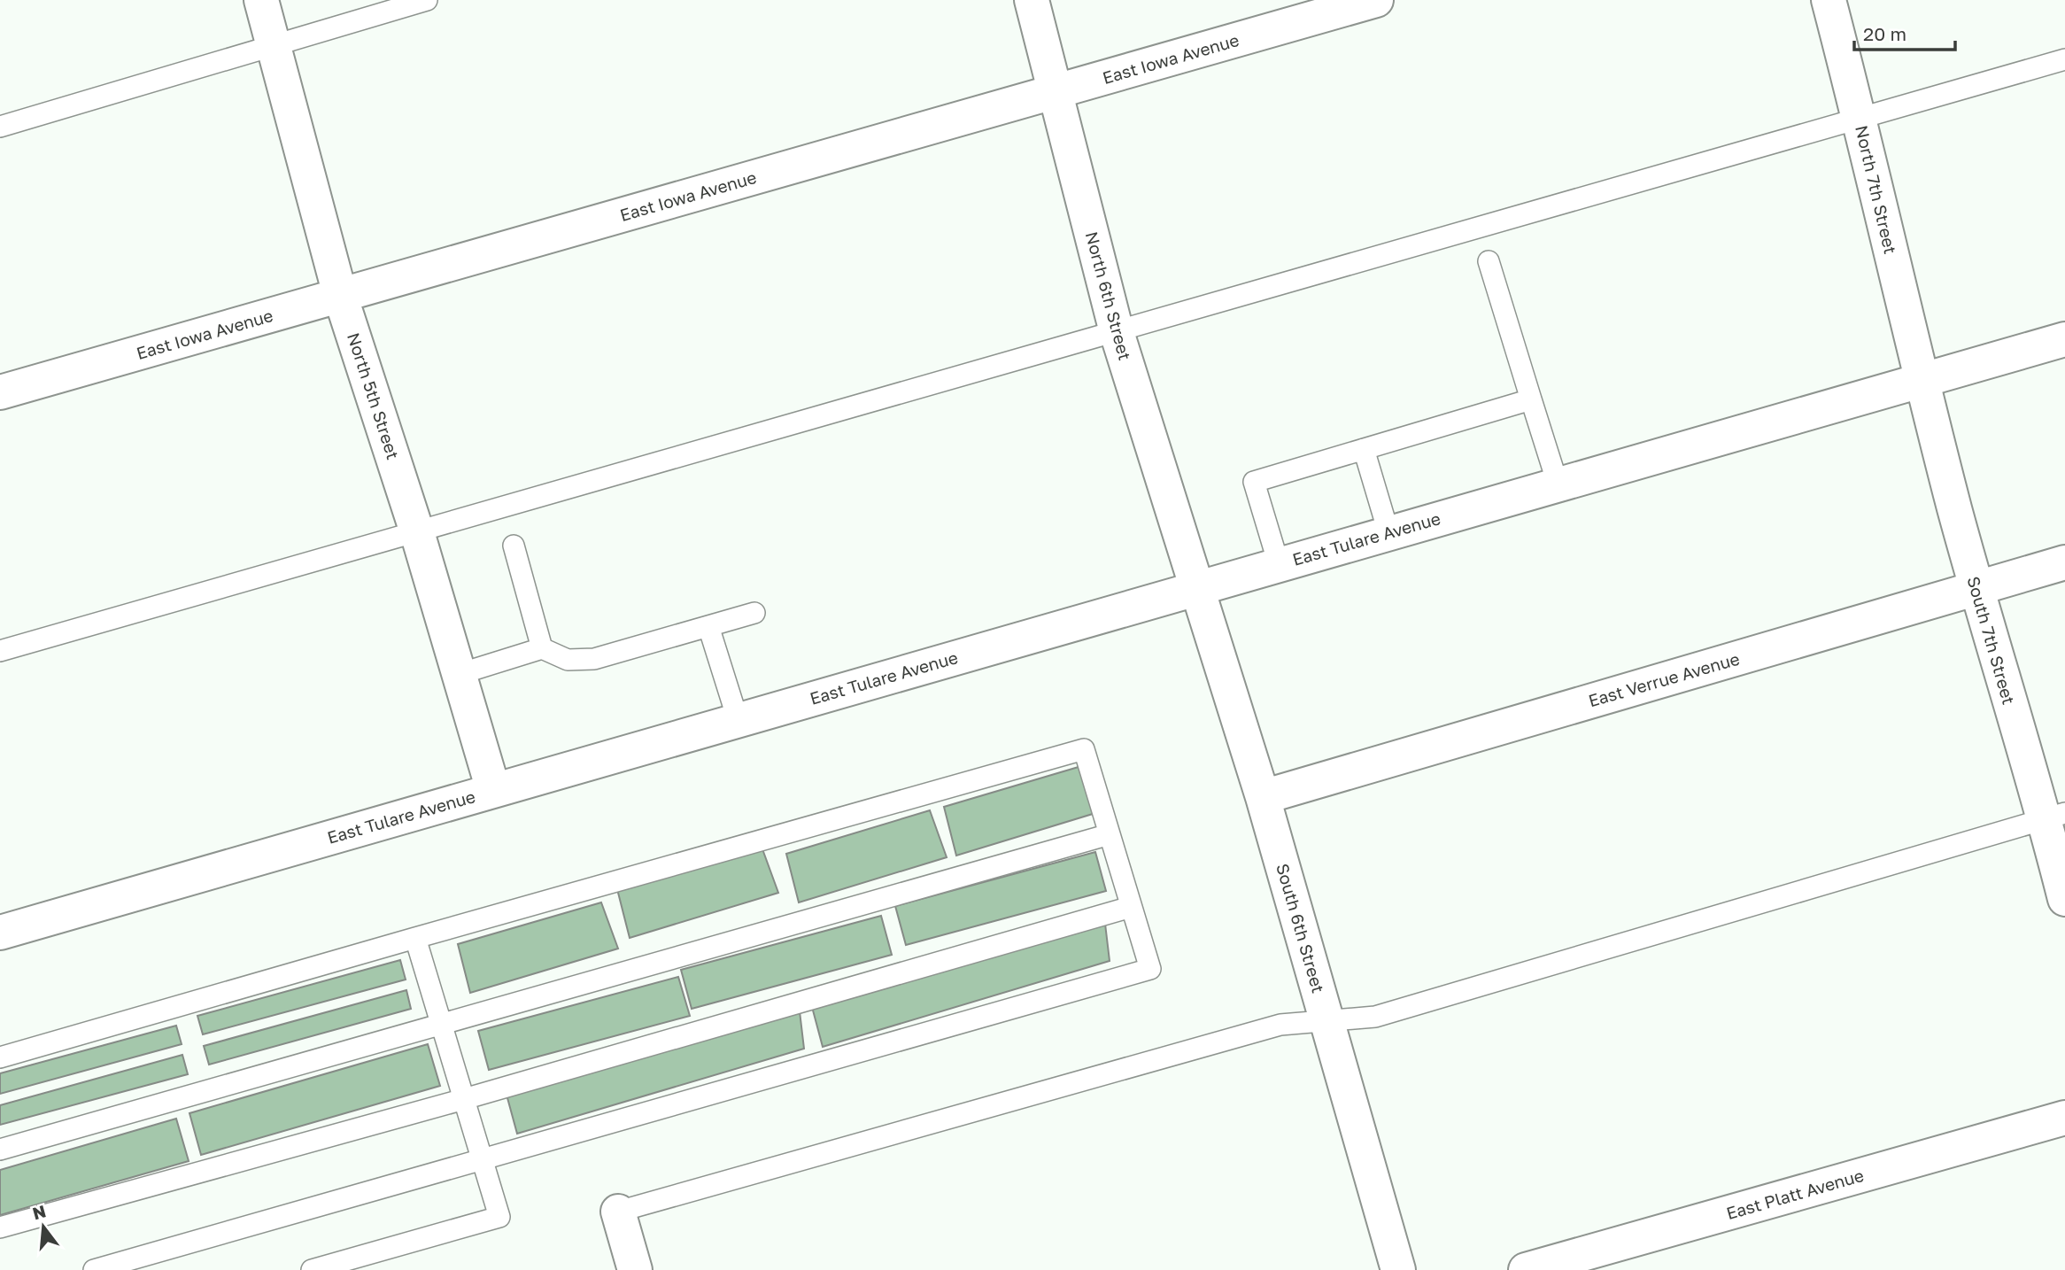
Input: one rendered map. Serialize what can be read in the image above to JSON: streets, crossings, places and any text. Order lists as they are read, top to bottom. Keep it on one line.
{"streets":{"street":["East Iowa Avenue","North 7th Street","North 6th Street","North 5th Street","East Tulare Avenue","South 7th Street","East Verrue Avenue","South 6th Street","East Platt Avenue"]},"crossings":[["East Iowa Avenue","North 6th Street"],["East Iowa Avenue","North 5th Street"],["North 7th Street","East Tulare Avenue"],["North 7th Street","South 7th Street"],["North 6th Street","East Tulare Avenue"],["North 6th Street","South 6th Street"],["North 5th Street","East Tulare Avenue"],["East Tulare Avenue","South 7th Street"],["East Tulare Avenue","South 6th Street"],["South 7th Street","East Verrue Avenue"],["East Verrue Avenue","South 6th Street"]],"scale_bar":"20 m","north":"top"}
